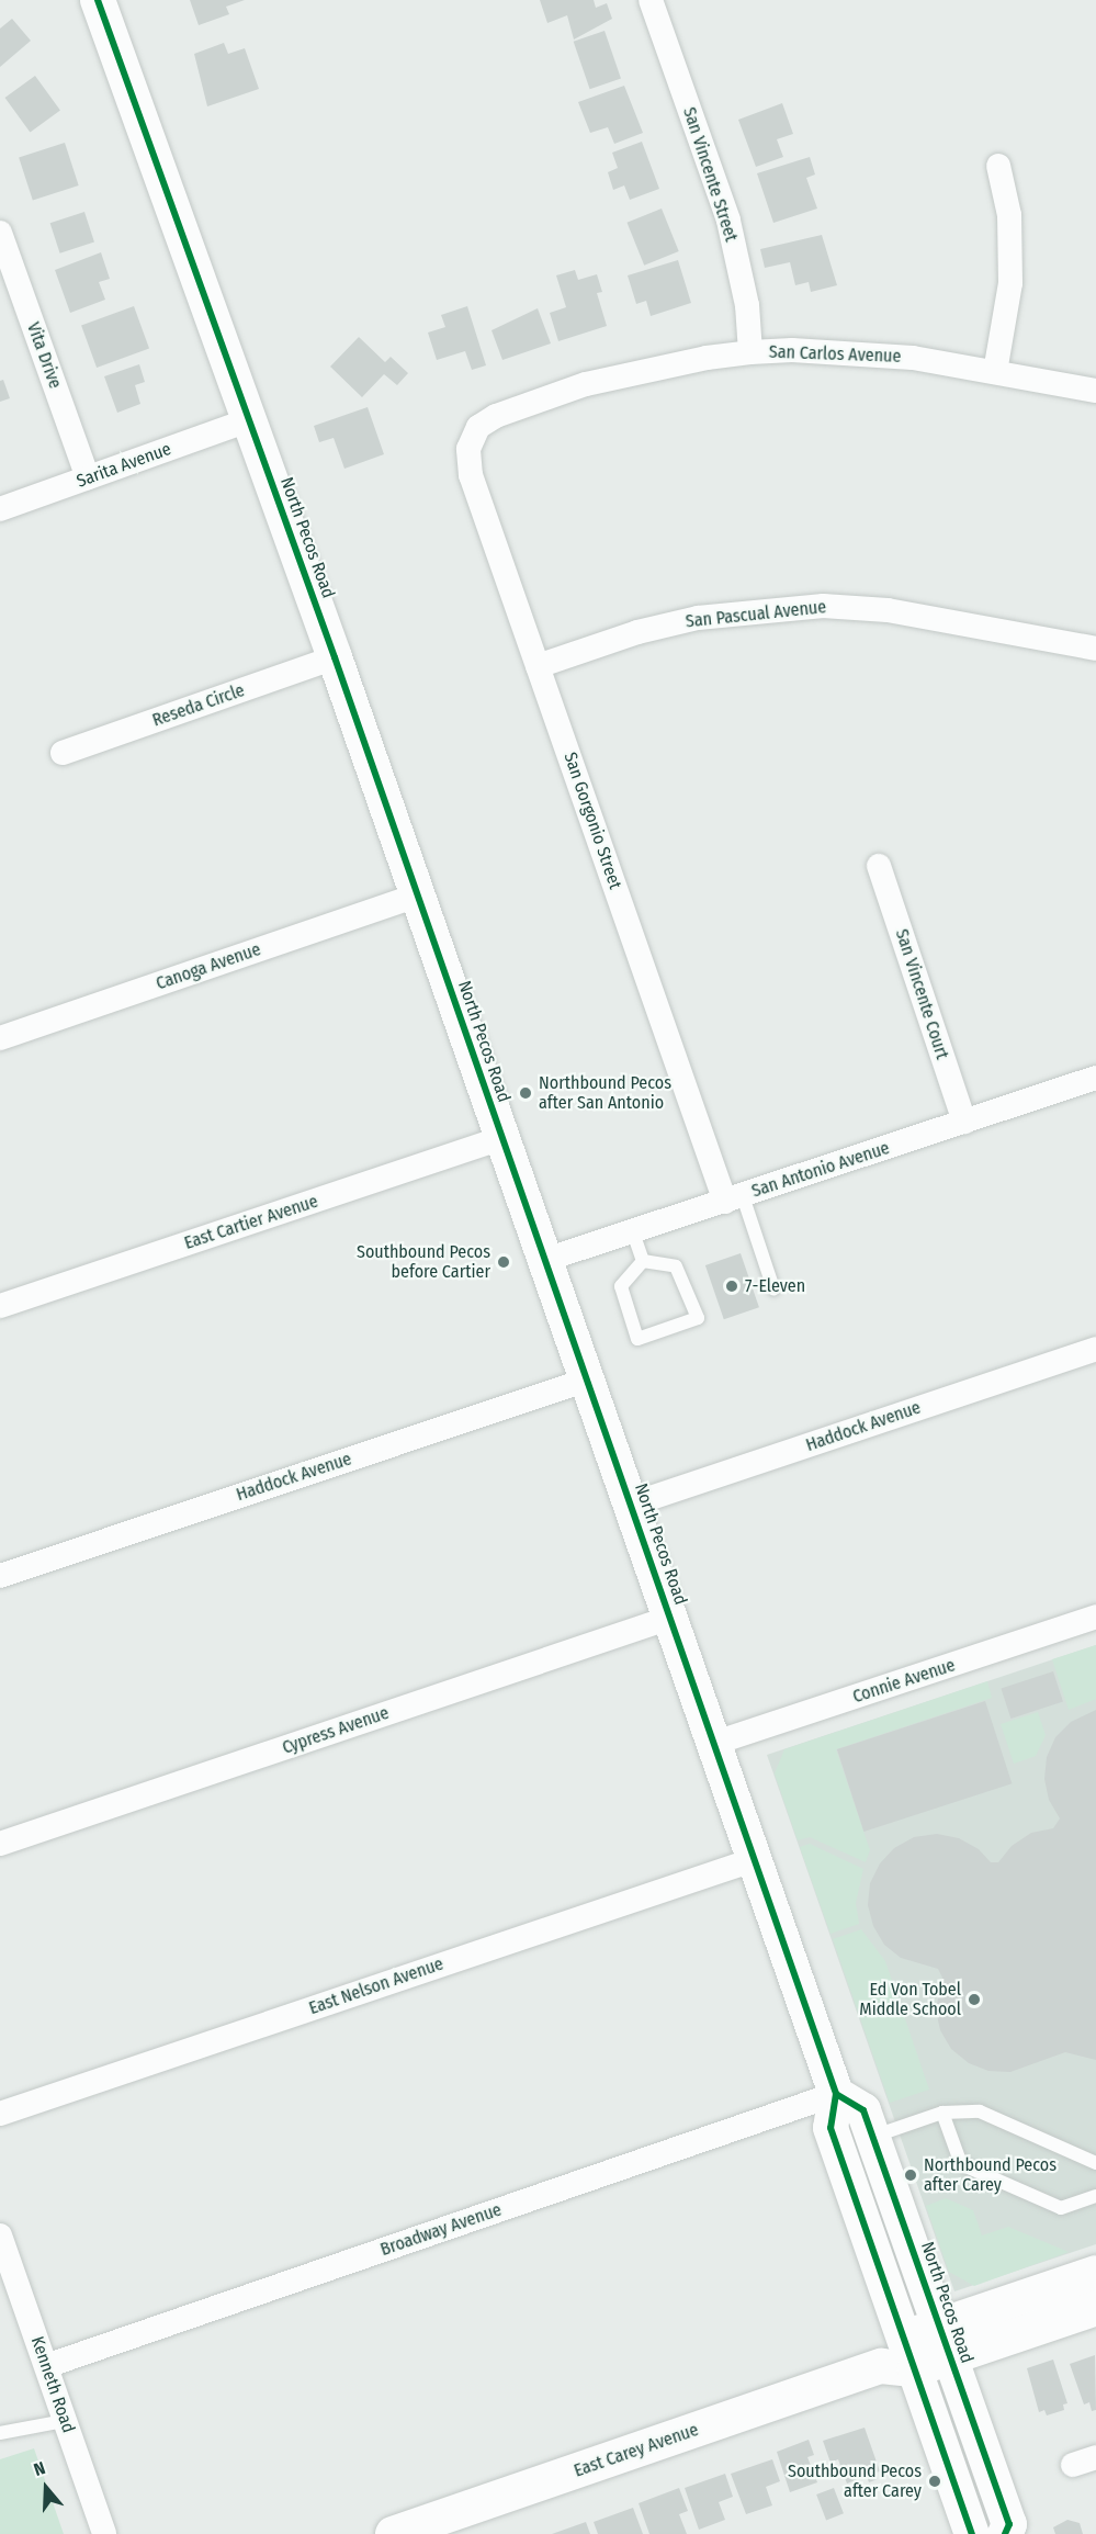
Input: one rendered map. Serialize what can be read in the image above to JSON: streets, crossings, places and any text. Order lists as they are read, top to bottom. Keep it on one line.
{"streets":{"main road":["North Pecos Road","East Carey Avenue"],"street":["San Vincente Street","San Carlos Avenue","Vita Drive","Sarita Avenue","San Pascual Avenue","Reseda Circle","San Gorgonio Street","Canoga Avenue","San Vincente Court","San Antonio Avenue","East Cartier Avenue","Haddock Avenue","Connie Avenue","Cypress Avenue","East Nelson Avenue","Broadway Avenue","Kenneth Road"]},"crossings":[["San Vincente Street","San Carlos Avenue"],["San Carlos Avenue","San Gorgonio Street"],["Vita Drive","Sarita Avenue"],["Sarita Avenue","North Pecos Road"],["North Pecos Road","Reseda Circle"],["North Pecos Road","Canoga Avenue"],["North Pecos Road","San Antonio Avenue"],["North Pecos Road","East Cartier Avenue"],["North Pecos Road","Haddock Avenue"],["North Pecos Road","Connie Avenue"],["North Pecos Road","Cypress Avenue"],["North Pecos Road","East Nelson Avenue"],["North Pecos Road","Broadway Avenue"],["North Pecos Road","East Carey Avenue"],["San Pascual Avenue","San Gorgonio Street"],["San Gorgonio Street","San Antonio Avenue"],["San Vincente Court","San Antonio Avenue"],["Broadway Avenue","Kenneth Road"]],"places":["Northbound Pecos after San Antonio","Southbound Pecos before Cartier","7-Eleven","Ed Von Tobel Middle School","Northbound Pecos after Carey","Southbound Pecos after Carey"],"north":"top"}
